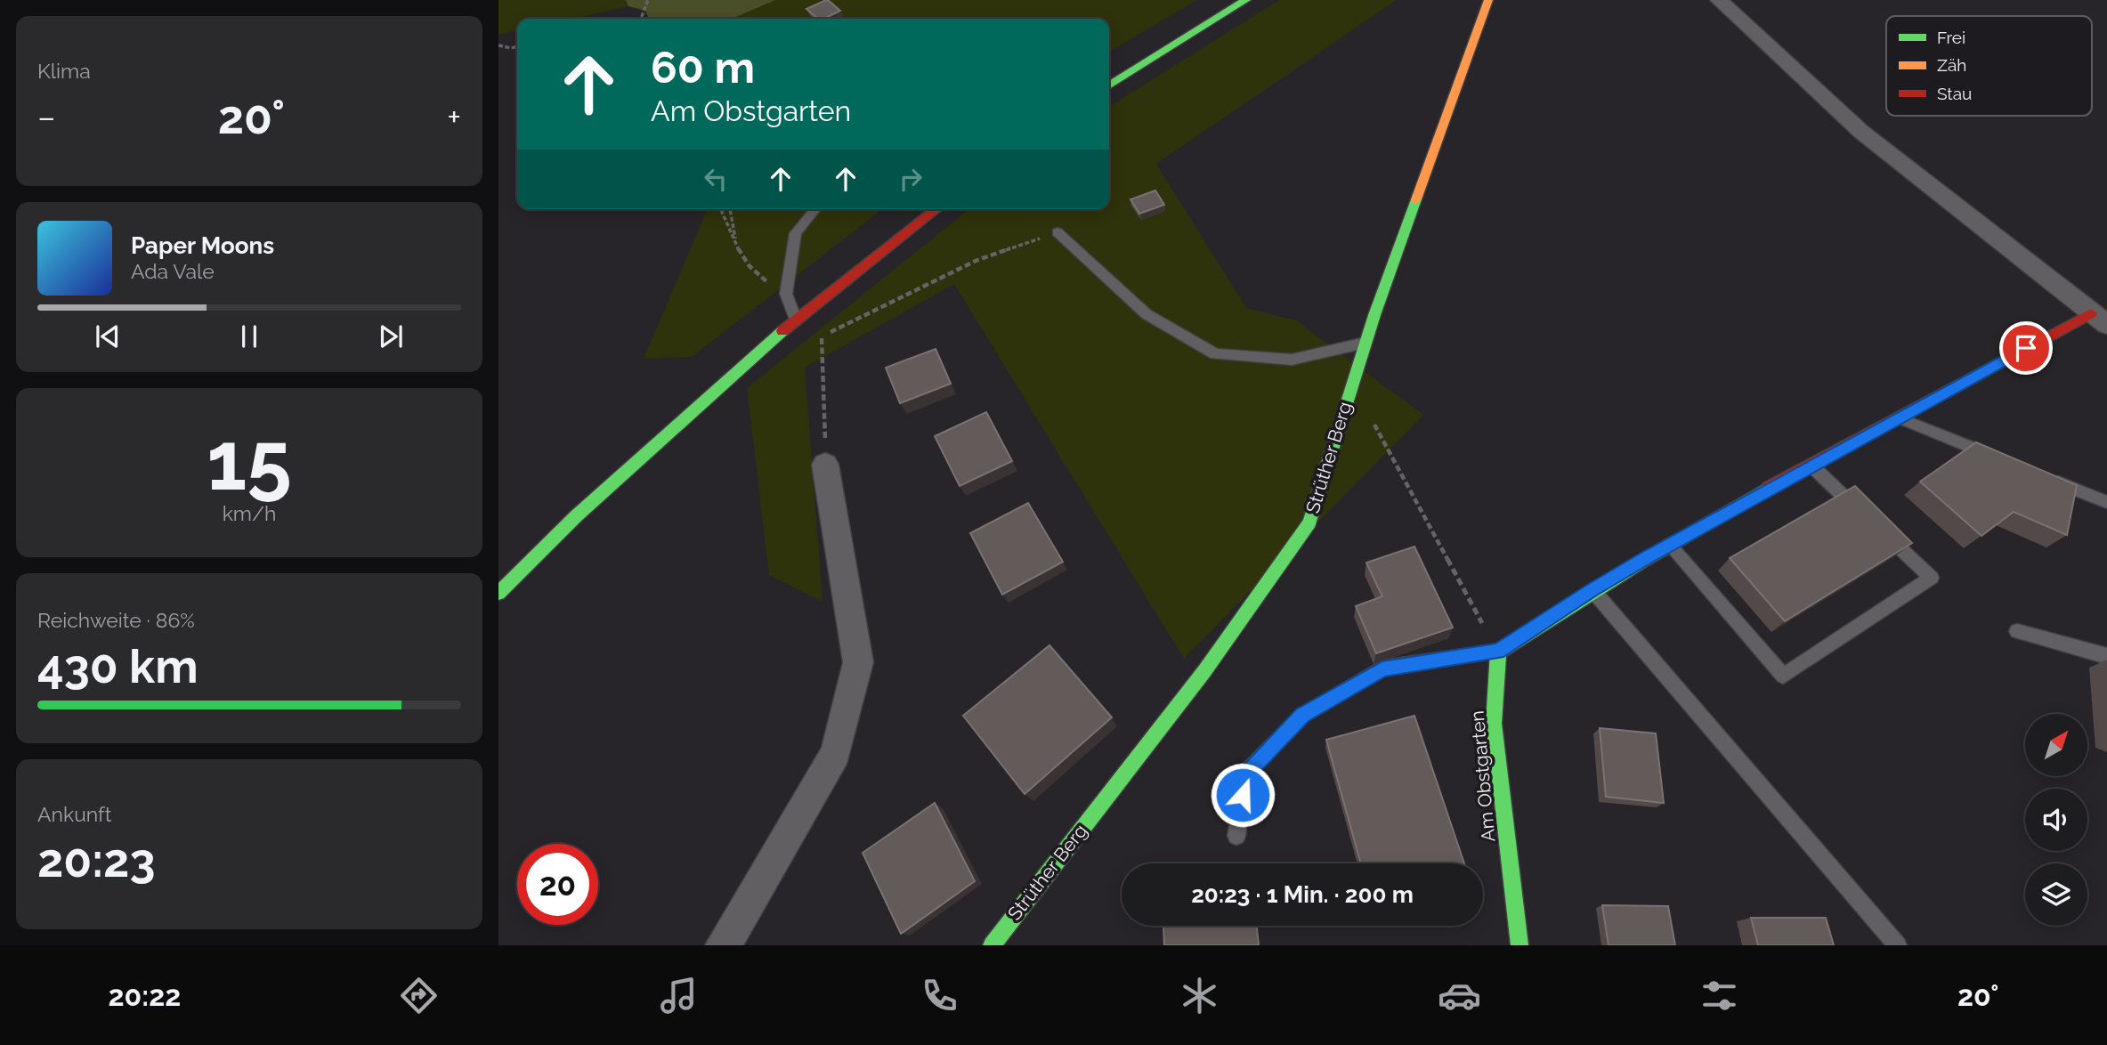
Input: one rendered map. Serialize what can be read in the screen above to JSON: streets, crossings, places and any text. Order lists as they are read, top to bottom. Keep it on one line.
{"streets":{"street":["Strüther Berg","Am Obstgarten"]},"legend":["Frei","Zäh","Stau"],"north":"top right","page":{"tile":["Klima",["15","km/h"],["Reichweite · 86%","430 km"],["Ankunft","20:23"]],"turn":["60 m","Am Obstgarten"],"heat":["−","20°","+"],"song":["Paper Moons","Ada Vale"],"limit":"20","trip":"20:23 · 1 Min. · 200 m","tabs":["20:22","20°"]}}
